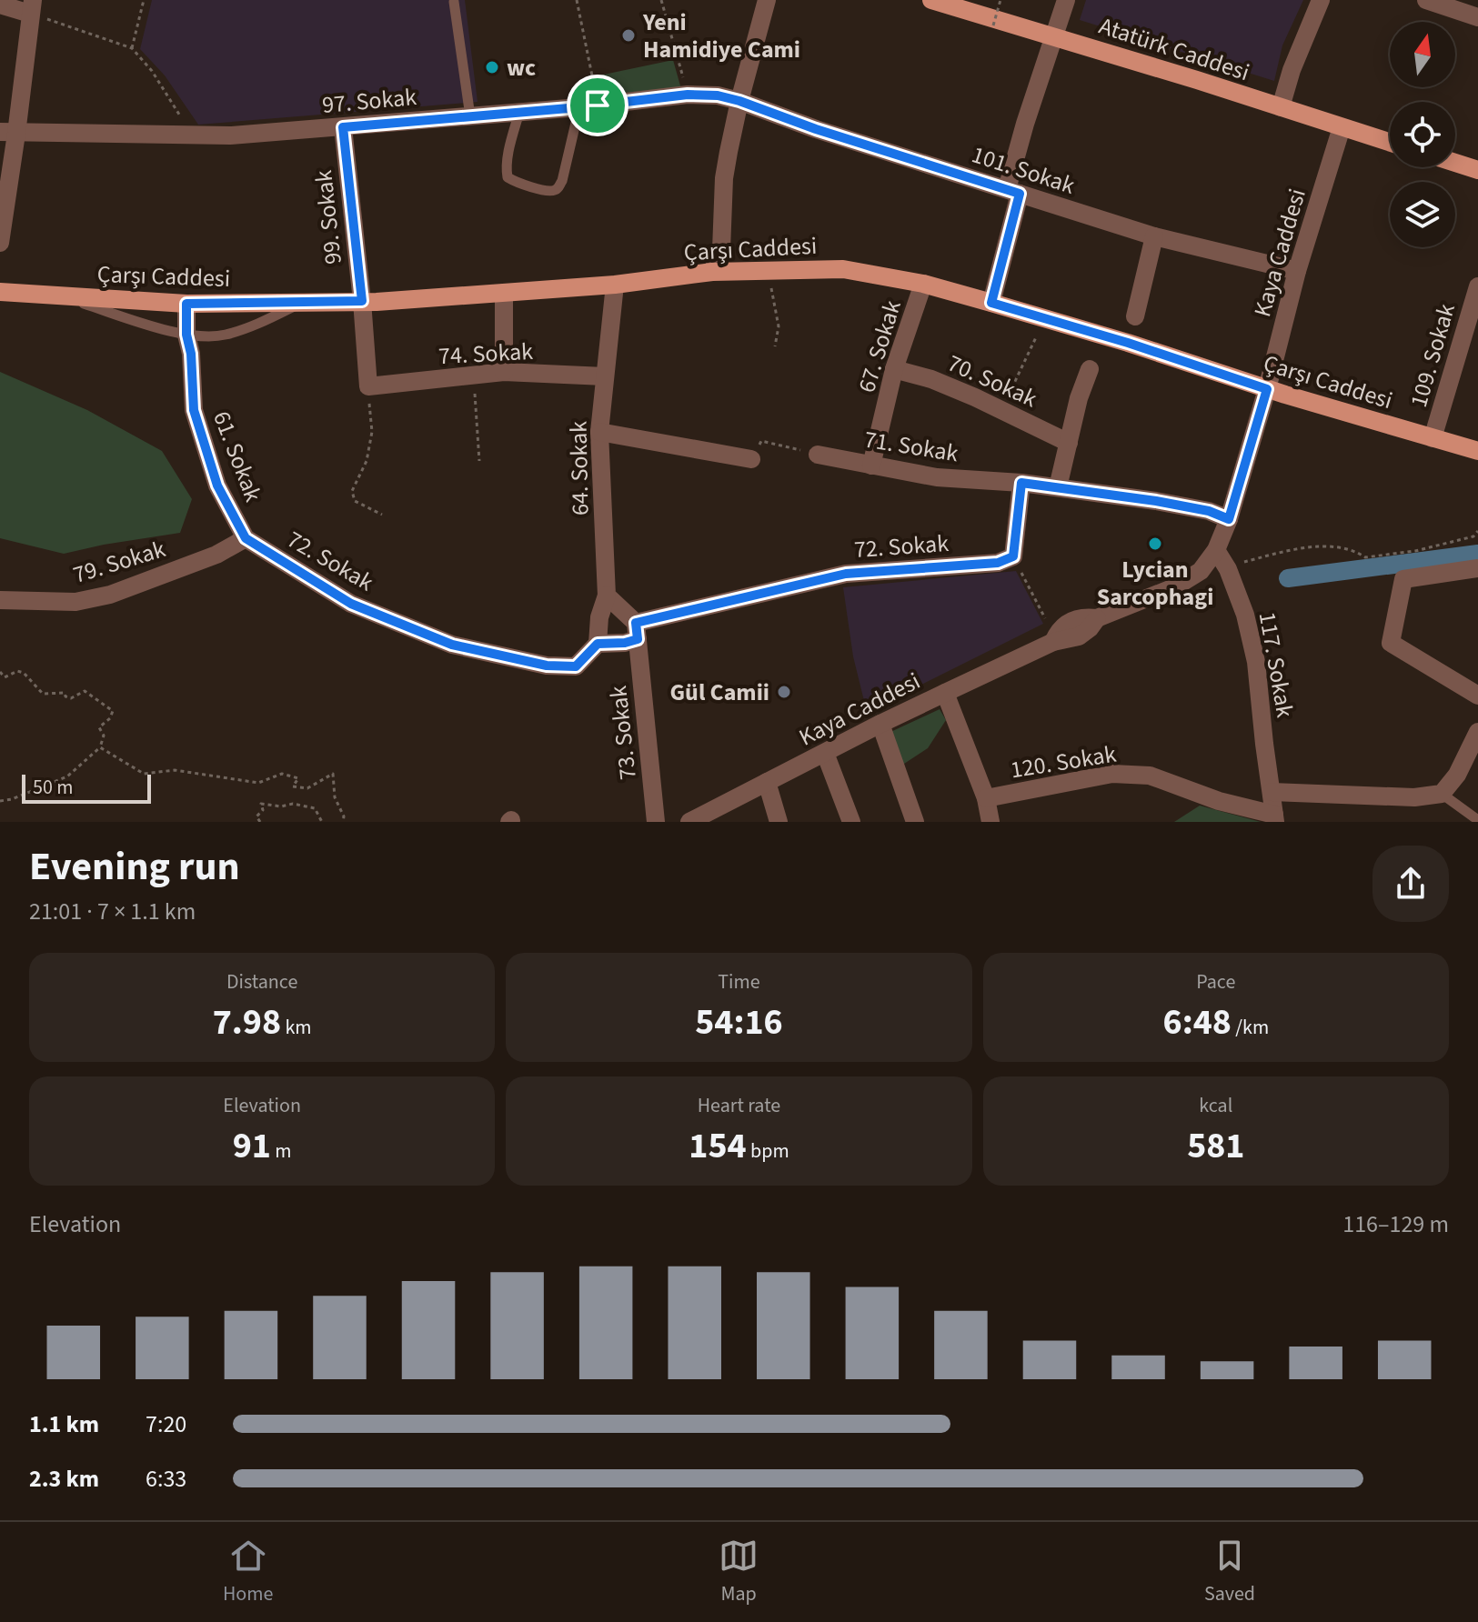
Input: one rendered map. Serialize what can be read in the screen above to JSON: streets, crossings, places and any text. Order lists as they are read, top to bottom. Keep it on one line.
{"streets":{"main road":["Atatürk Caddesi","Çarşı Caddesi"],"street":["97. Sokak","101. Sokak","99. Sokak","Kaya Caddesi","67. Sokak","74. Sokak","109. Sokak","70. Sokak","71. Sokak","61. Sokak","64. Sokak","72. Sokak","79. Sokak","117. Sokak","73. Sokak","120. Sokak"]},"crossings":[["Atatürk Caddesi","Kaya Caddesi"],["97. Sokak","101. Sokak"],["97. Sokak","99. Sokak"],["101. Sokak","Kaya Caddesi"],["99. Sokak","Çarşı Caddesi"],["99. Sokak","74. Sokak"],["Çarşı Caddesi","Kaya Caddesi"],["Çarşı Caddesi","67. Sokak"],["Çarşı Caddesi","109. Sokak"],["Çarşı Caddesi","61. Sokak"],["Çarşı Caddesi","64. Sokak"],["Kaya Caddesi","71. Sokak"],["Kaya Caddesi","117. Sokak"],["67. Sokak","70. Sokak"],["67. Sokak","71. Sokak"],["74. Sokak","64. Sokak"],["61. Sokak","72. Sokak"],["61. Sokak","79. Sokak"],["64. Sokak","72. Sokak"],["72. Sokak","79. Sokak"],["72. Sokak","73. Sokak"],["117. Sokak","120. Sokak"]],"places":["Yeni Hamidiye Cami","wc","Lycian Sarcophagi","Gül Camii"],"scale_bar":"50 m","north":"top","page":{"scale":"50 m","heading":["Evening run","21:01 · 7 × 1.1 km"],"stats":[["Distance","7.98 km"],["Time","54:16"],["Pace","6:48 /km"],["Elevation","91 m"],["Heart rate","154 bpm"],["kcal","581"]],"chart":["Elevation","116–129 m"],"list":[{"name":"1.1 km","note":"7:20"},{"name":"2.3 km","note":"6:33"}],"tabs":["Home","Map","Saved"]}}
